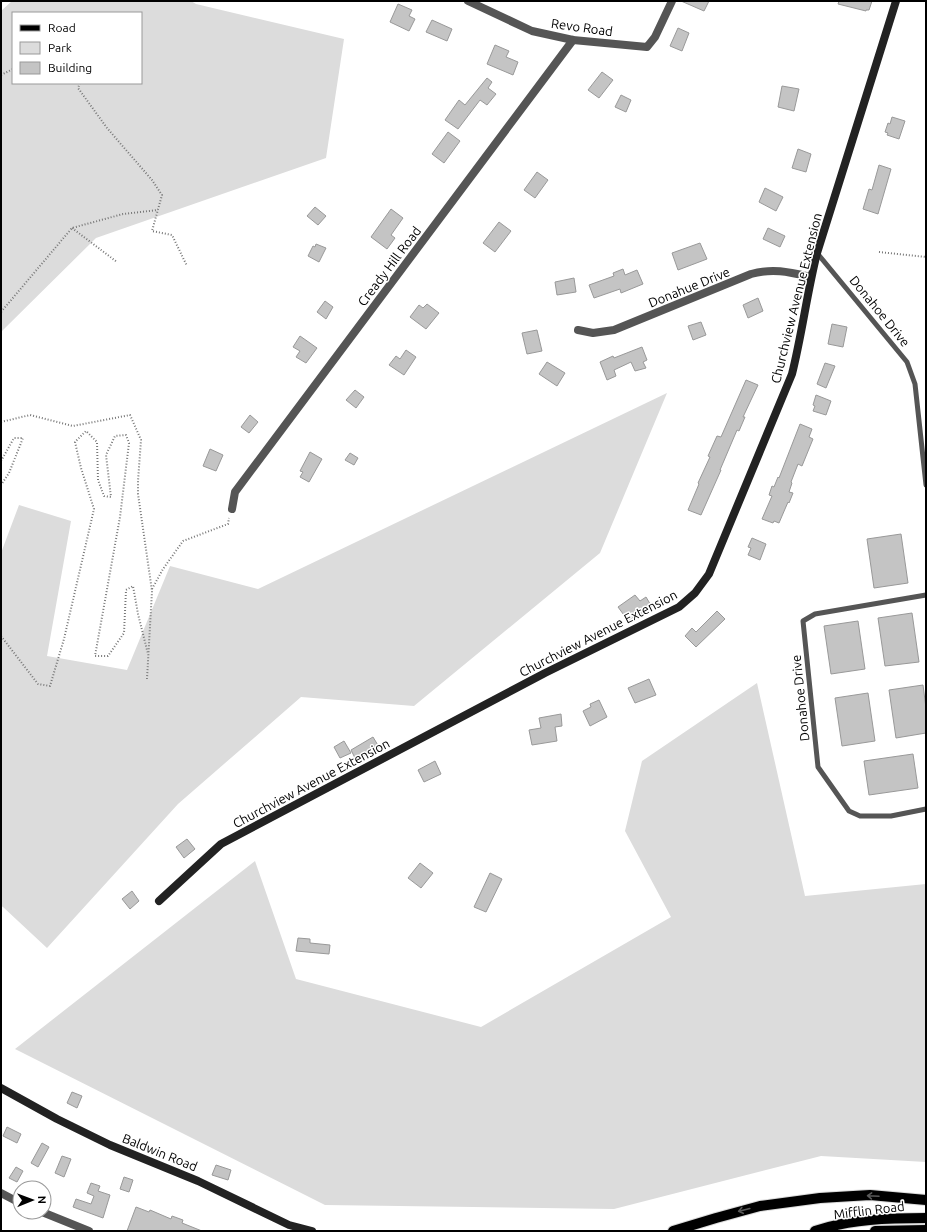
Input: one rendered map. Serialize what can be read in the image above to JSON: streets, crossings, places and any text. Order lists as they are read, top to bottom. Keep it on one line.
{"streets":{"main road":["Mifflin Road"],"street":["Revo Road","Cready Hill Road","Donahue Drive","Churchview Avenue Extension","Baldwin Road"],"lane":["Donahoe Drive"]},"crossings":[["Revo Road","Cready Hill Road"],["Donahue Drive","Churchview Avenue Extension"],["Churchview Avenue Extension","Donahoe Drive"]],"legend":["Road","Park","Building"],"north":"right"}
